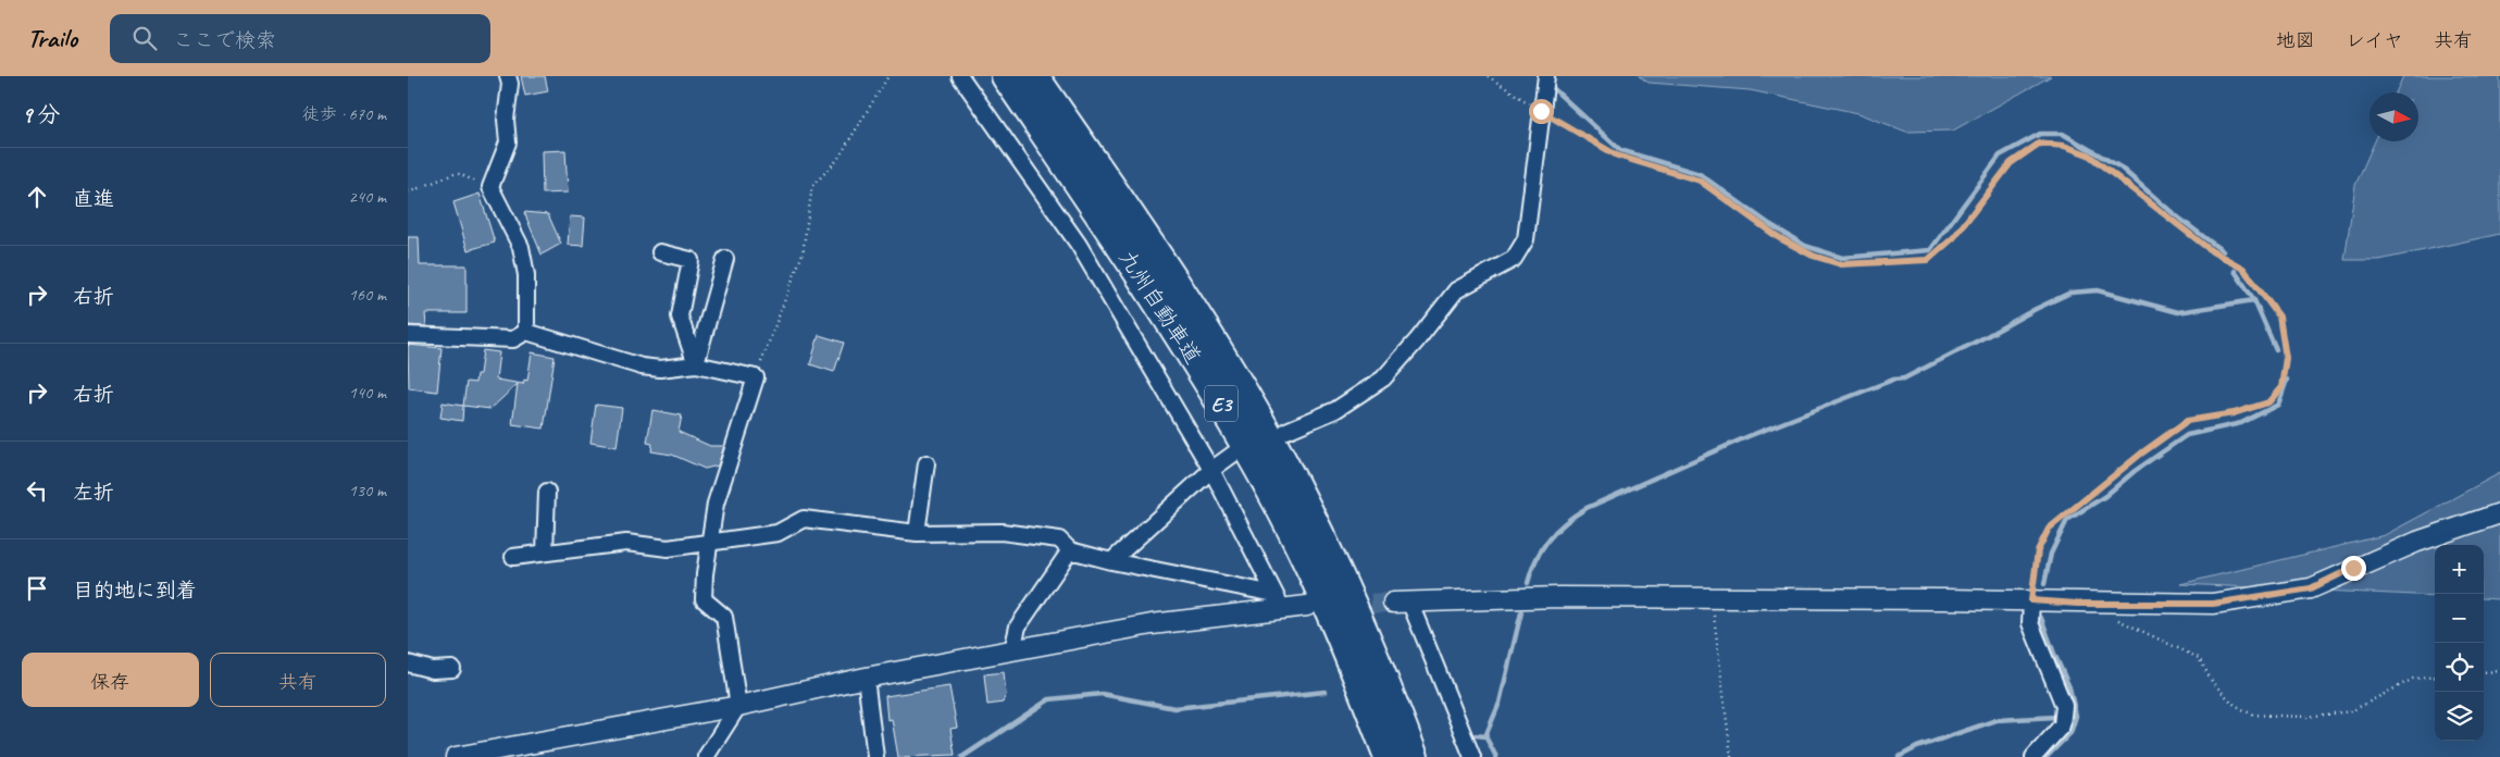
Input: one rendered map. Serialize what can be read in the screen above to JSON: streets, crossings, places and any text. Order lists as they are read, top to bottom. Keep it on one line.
{"streets":{"highway":["九州自動車道","E3"]},"north":"right","page":{"header":"Trailo","search":"ここで検索","nav":["地図","レイヤ","共有"],"heading":["9 分","徒歩 · 670 m"],"list":[["直進","240 m"],["右折","160 m"],["右折","140 m"],["左折","130 m"],"目的地に到着"],"map_buttons":["+","−"],"buttons":["保存","共有"]}}
